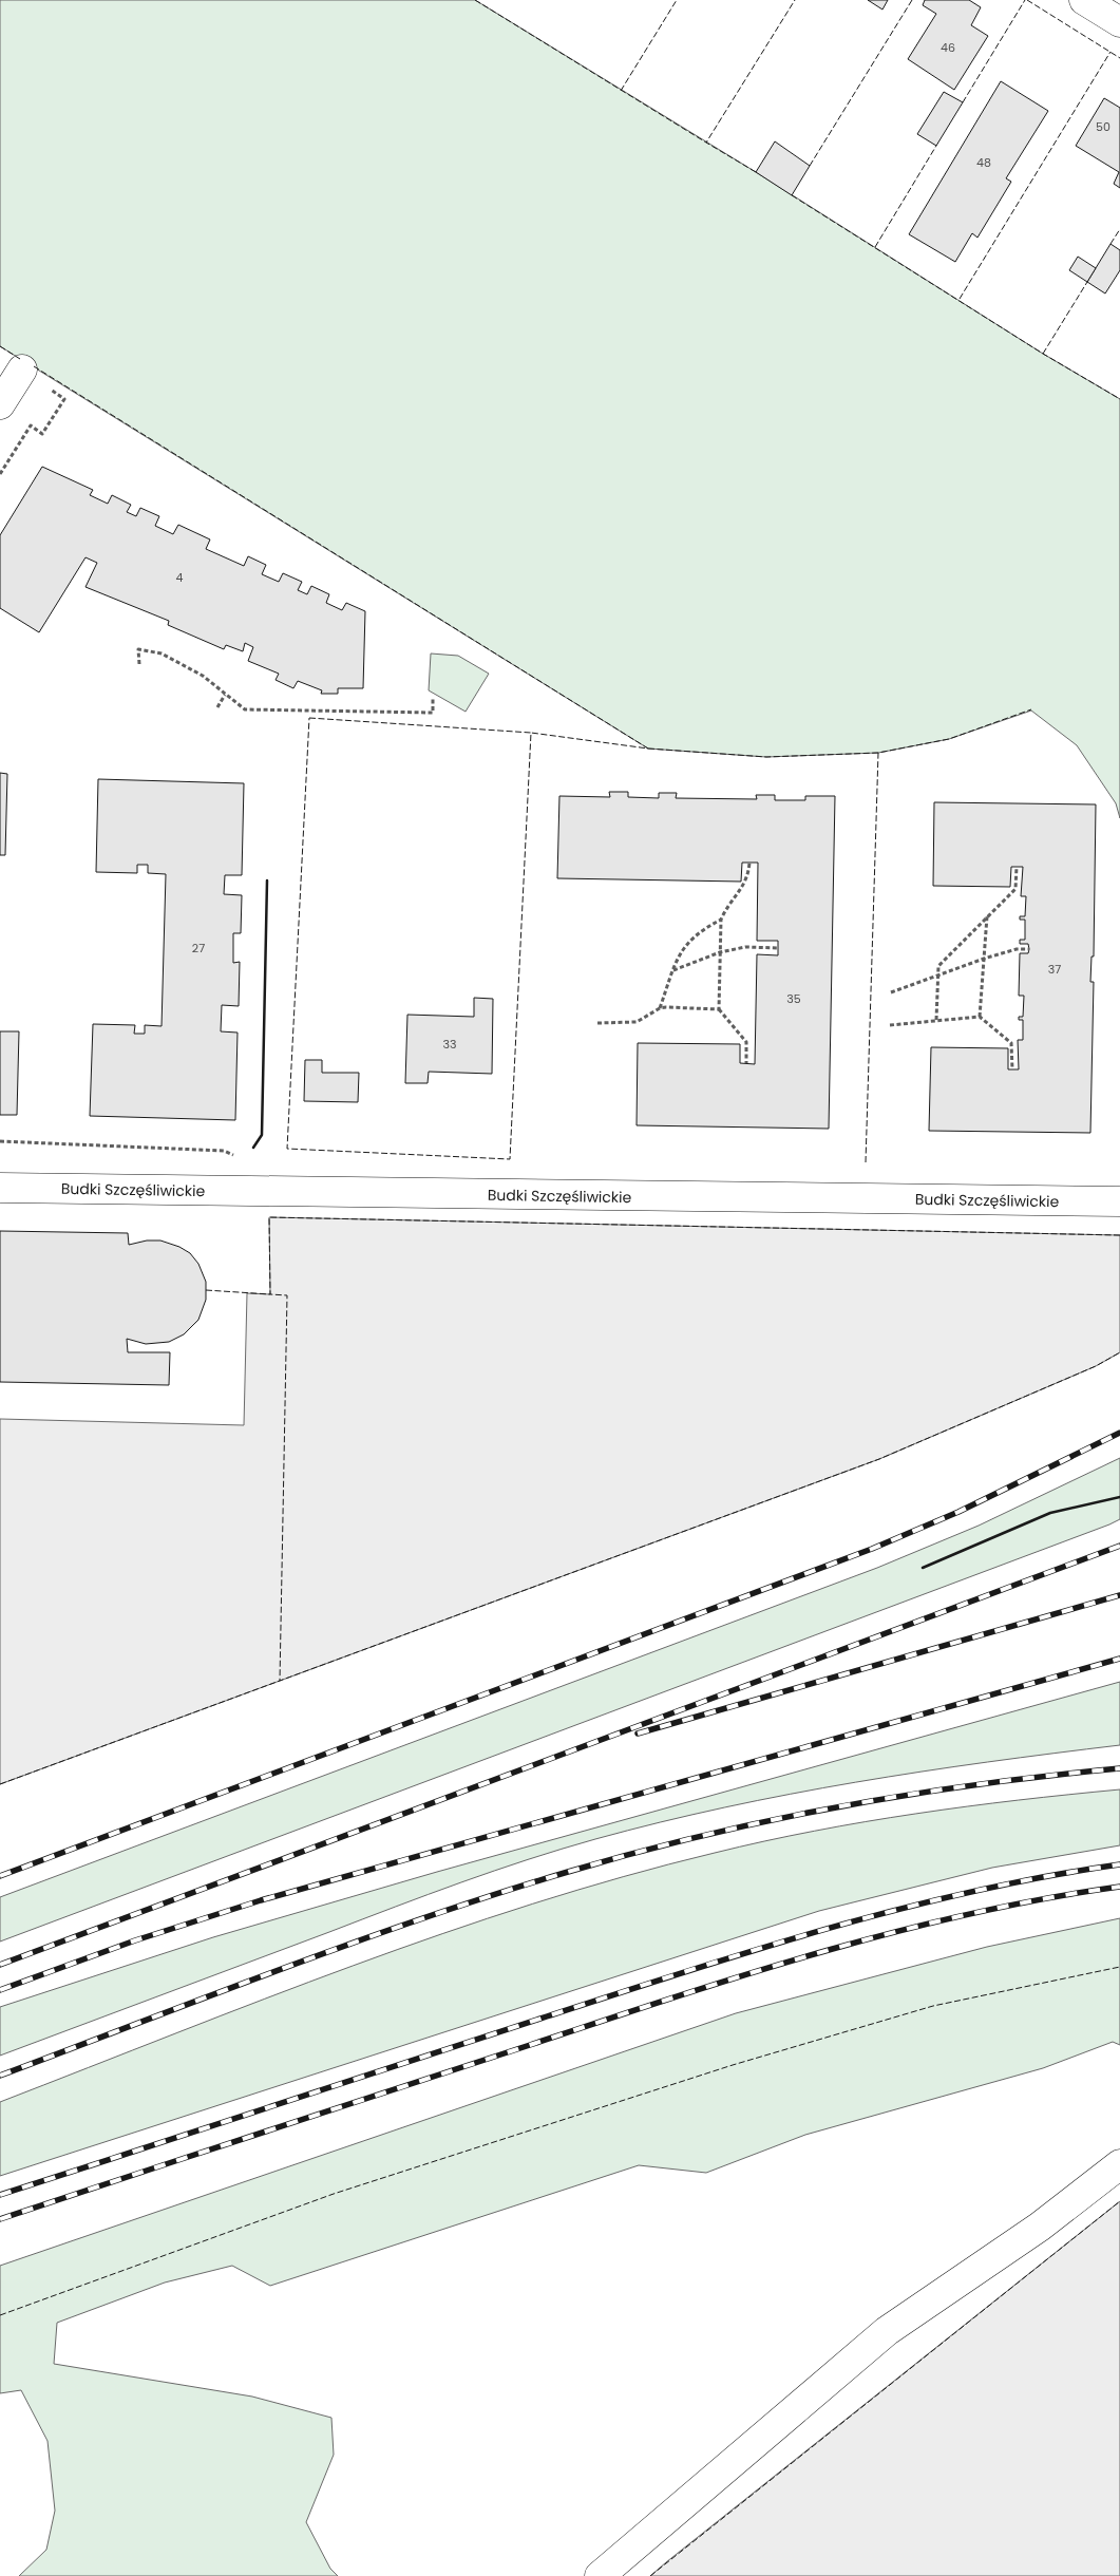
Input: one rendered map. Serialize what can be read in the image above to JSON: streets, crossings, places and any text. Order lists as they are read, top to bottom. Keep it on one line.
{"streets":{"street":["Budki Szczęśliwickie"]},"house_numbers":["46","50","48","4","27","37","35","33"]}
